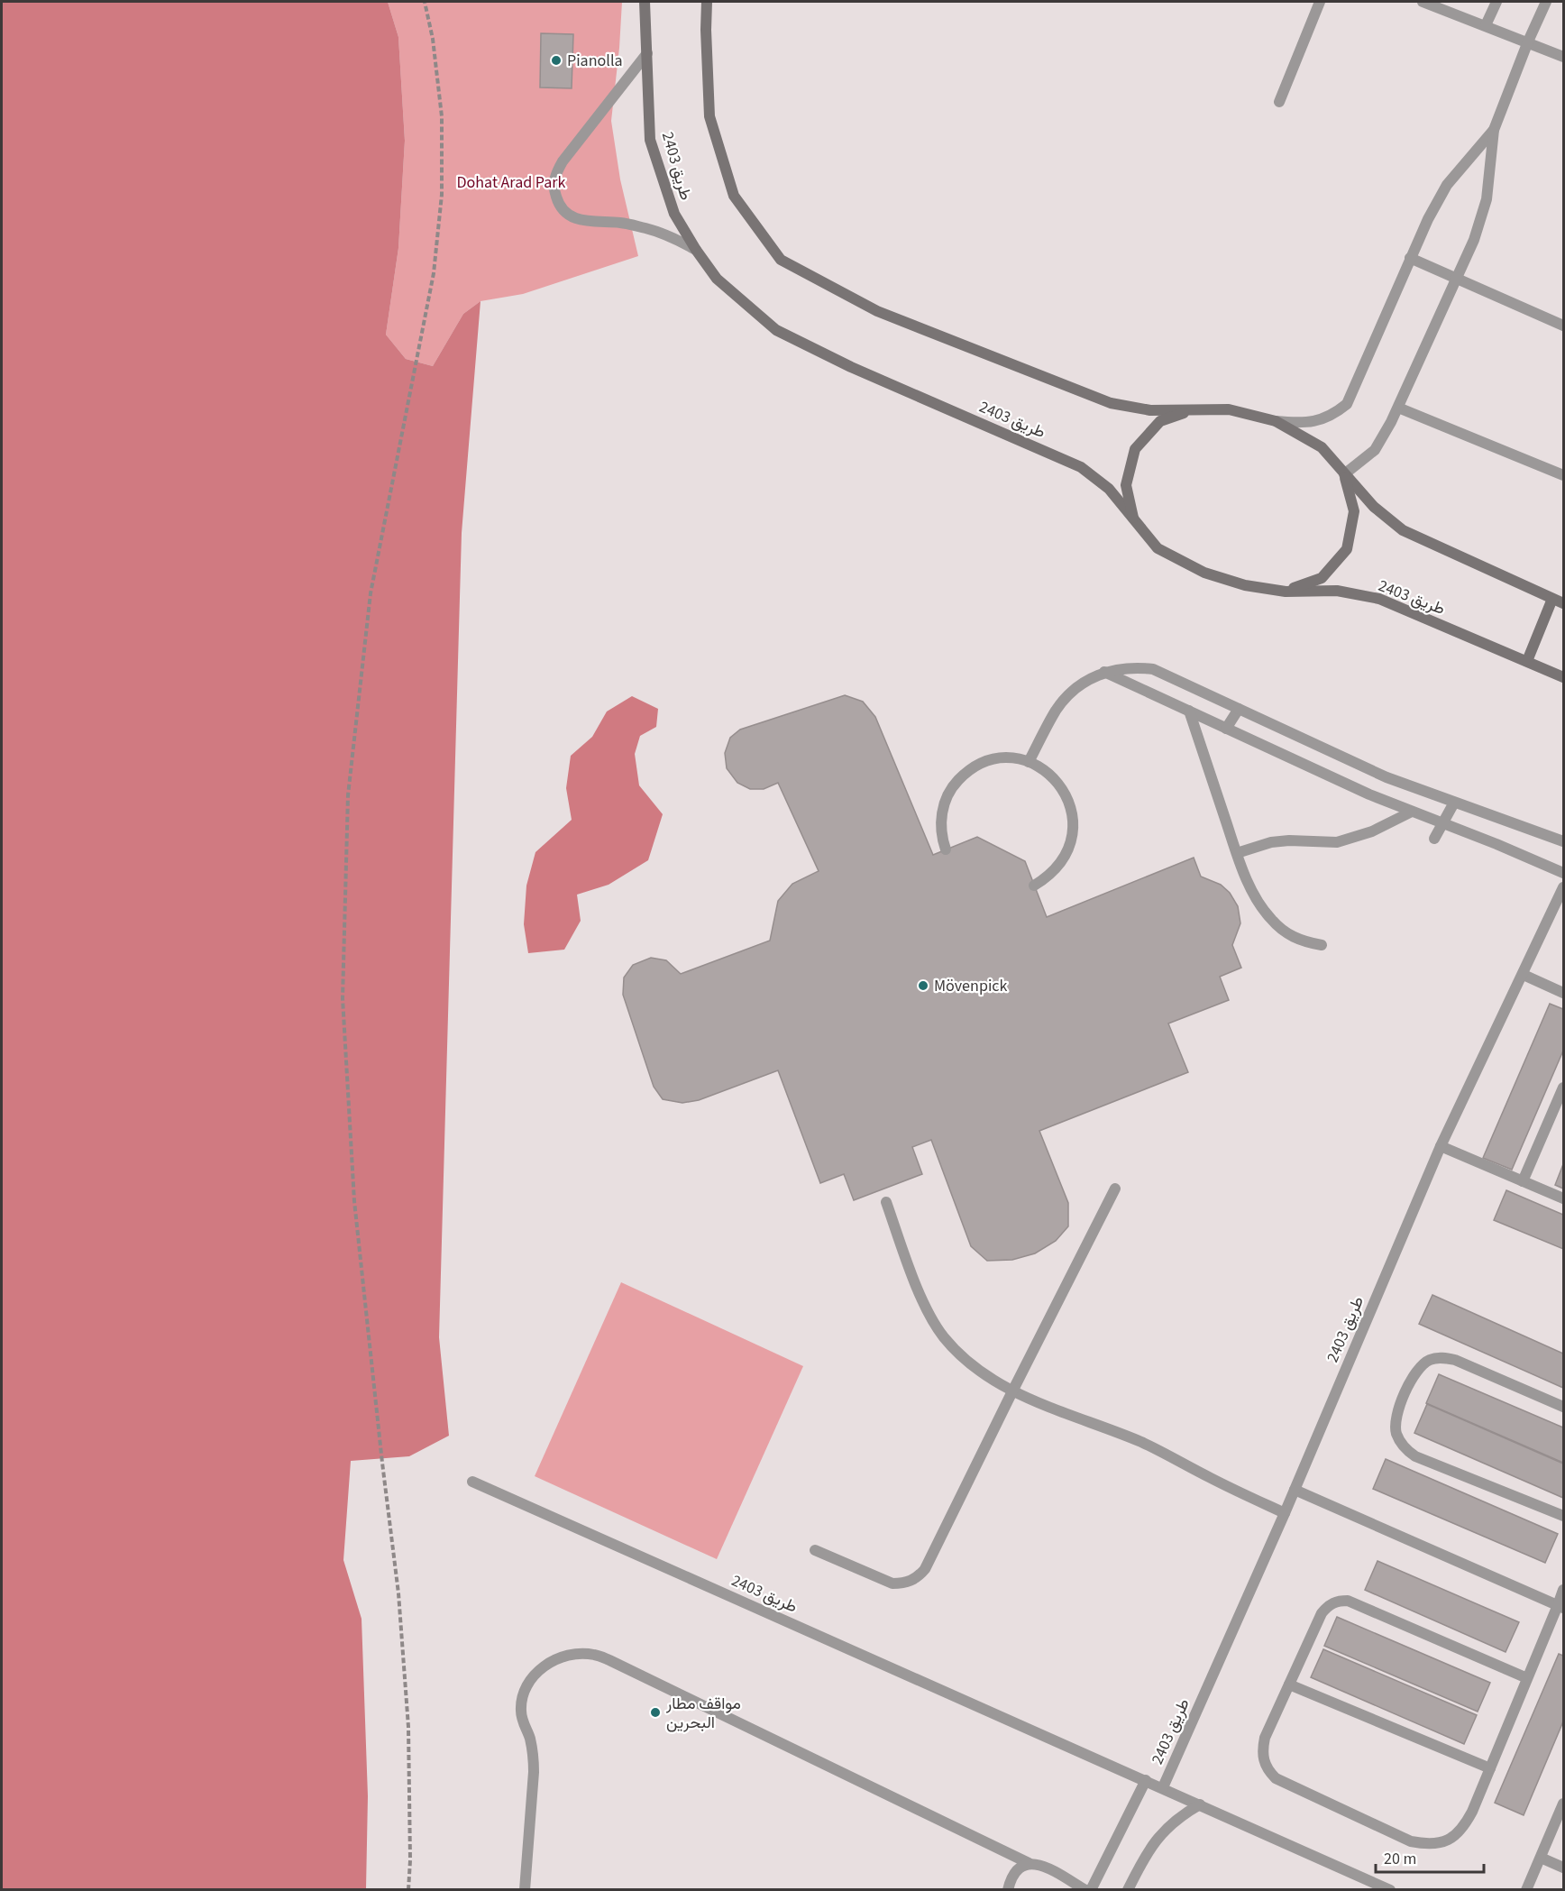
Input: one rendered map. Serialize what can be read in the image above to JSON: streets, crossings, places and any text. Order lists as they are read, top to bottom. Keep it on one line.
{"streets":{"main road":["طريق 2403"]},"parks":["Dohat Arad Park"],"places":["Pianolla","Mövenpick","مواقف مطار البحرين"],"scale_bar":"20 m"}
